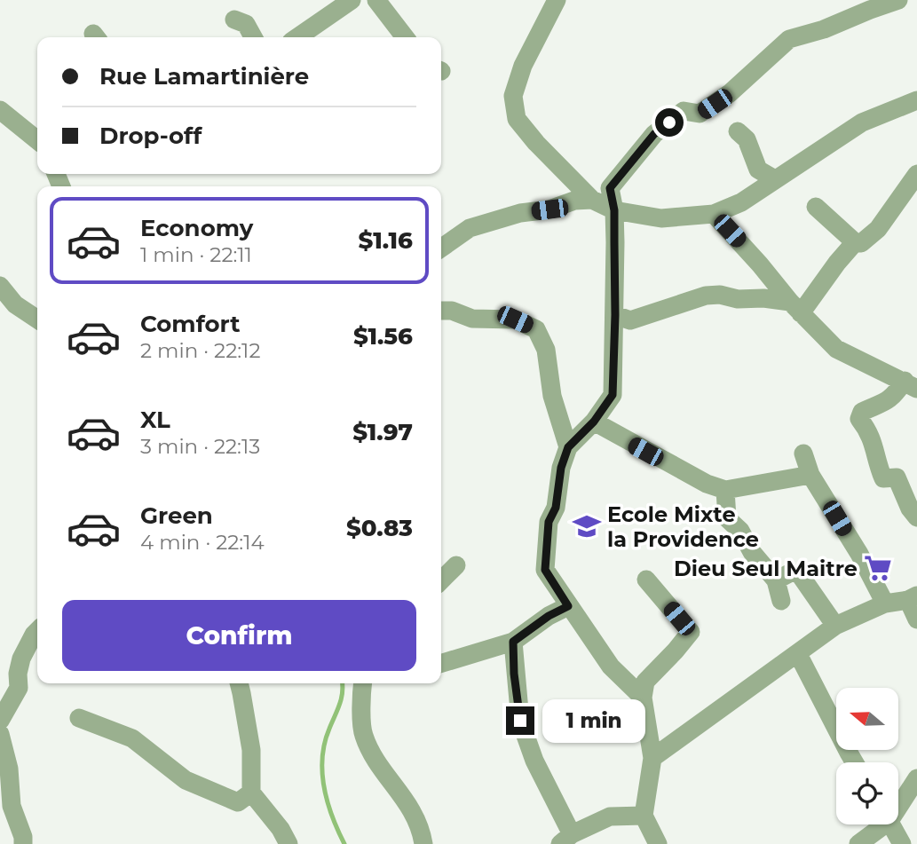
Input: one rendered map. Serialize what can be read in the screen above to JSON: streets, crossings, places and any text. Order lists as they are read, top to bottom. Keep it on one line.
{"places":{"school or university":["Ecole Mixte la Providence"],"supermarket":["Dieu Seul Maitre"]},"north":"left","page":{"banner":["Rue Lamartinière","Drop-off"],"list":[{"name":"Economy","note":"1 min · 22:11","value":"$1.16"},{"name":"Comfort","note":"2 min · 22:12","value":"$1.56"},{"name":"XL","note":"3 min · 22:13","value":"$1.97"},{"name":"Green","note":"4 min · 22:14","value":"$0.83"}],"buttons":"Confirm","bubble":"1 min"}}
